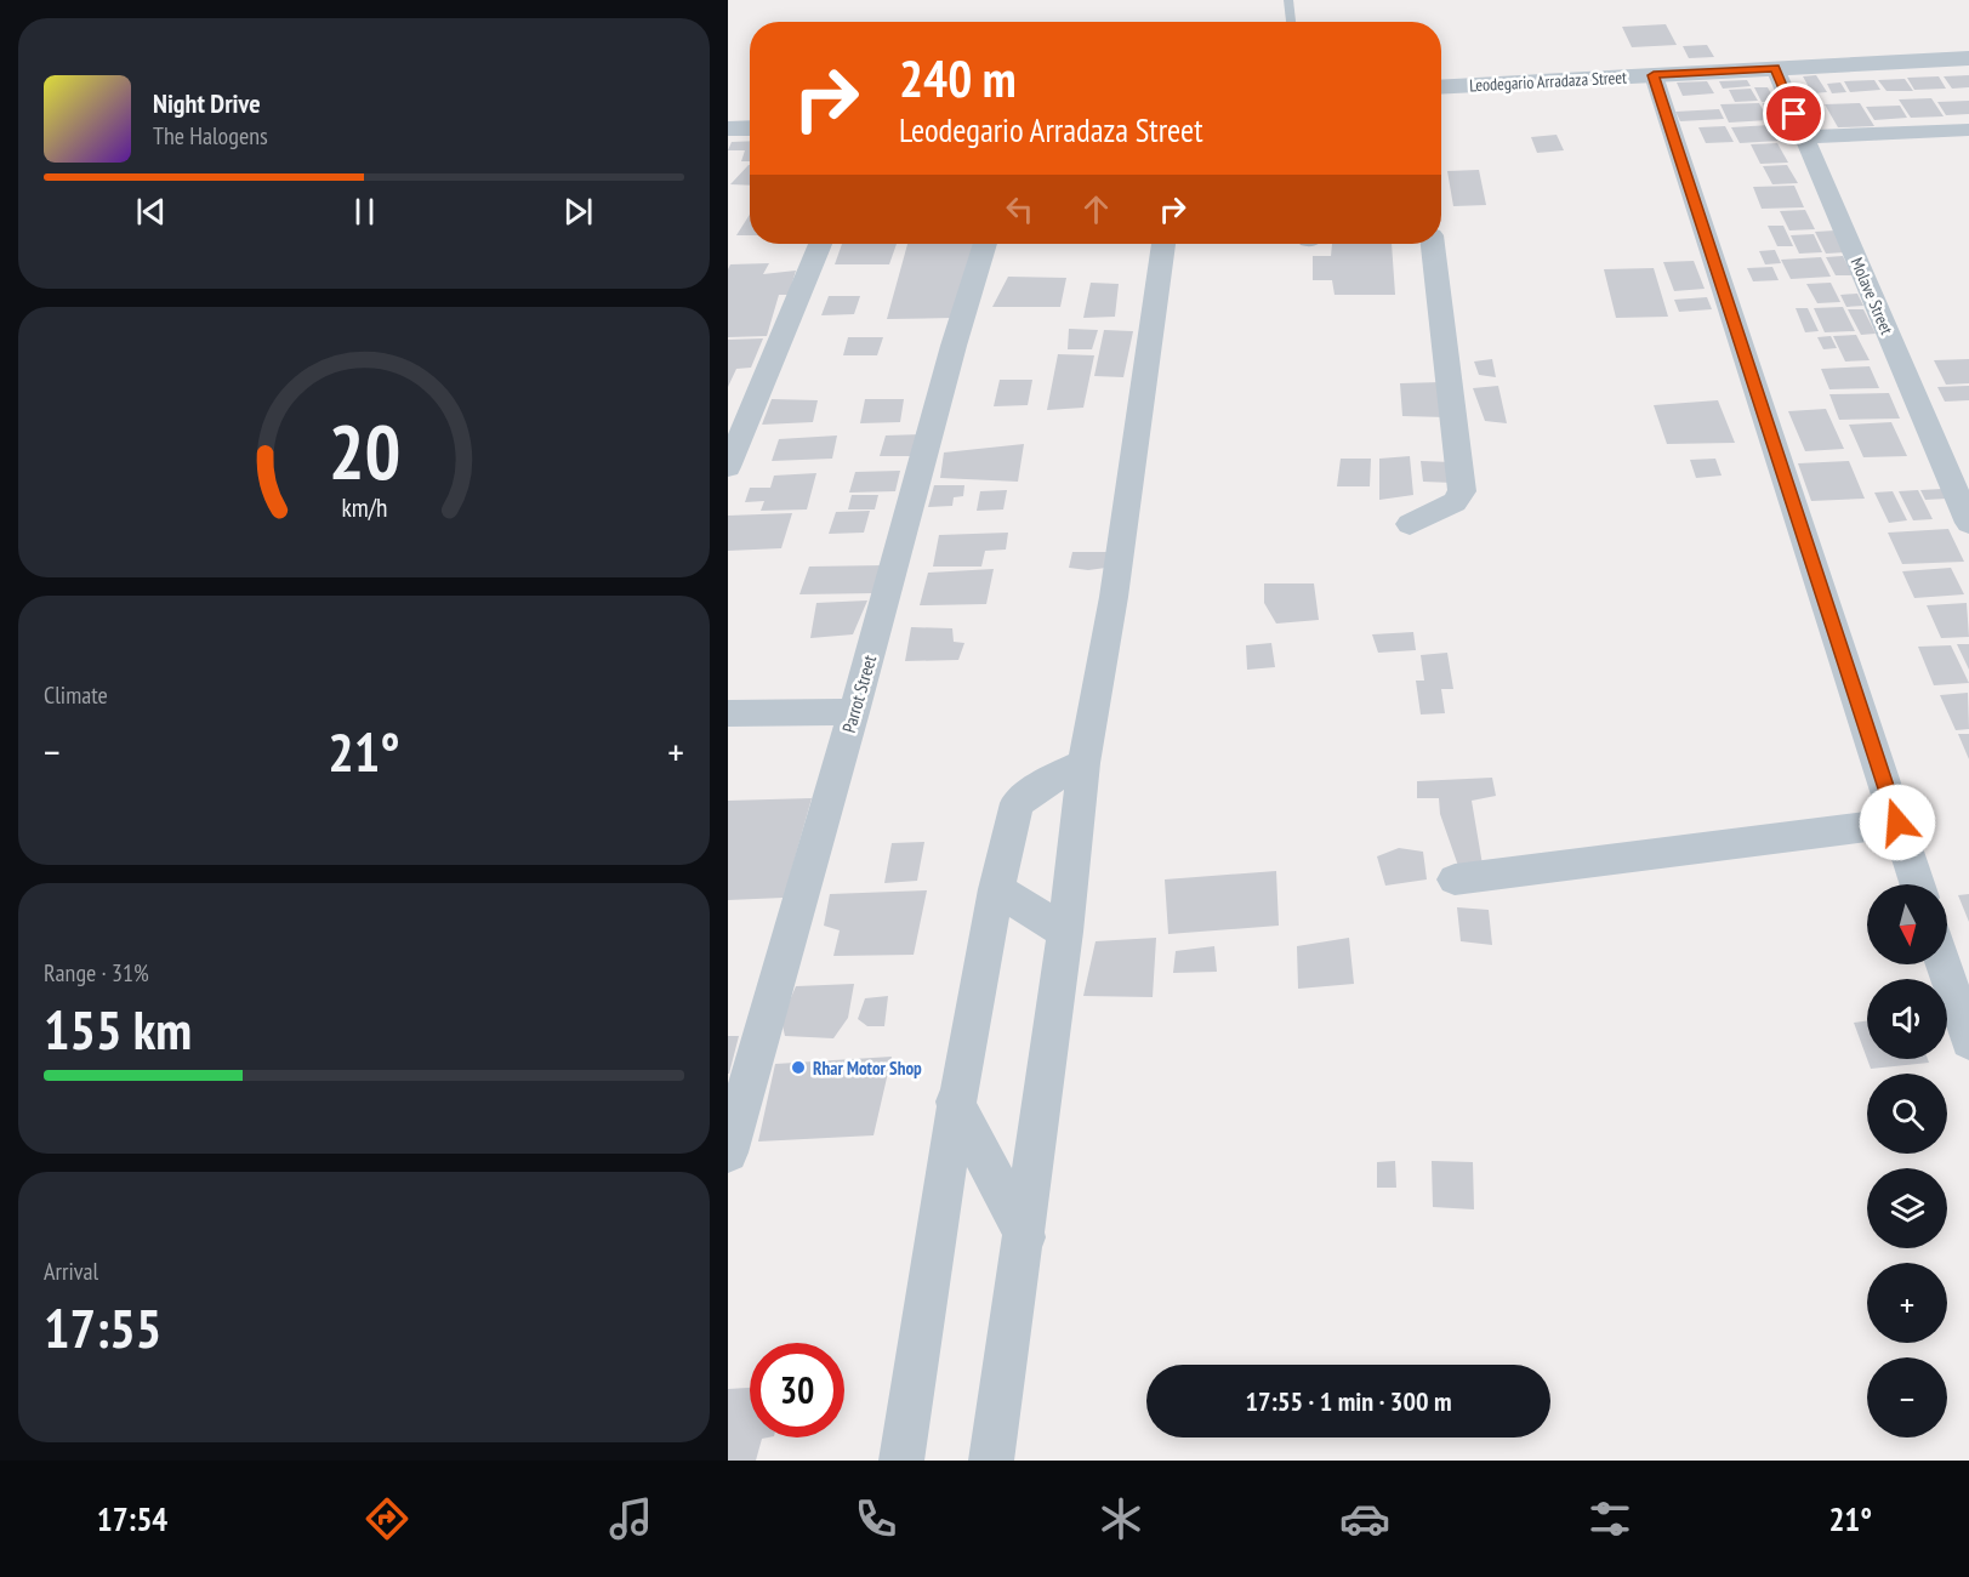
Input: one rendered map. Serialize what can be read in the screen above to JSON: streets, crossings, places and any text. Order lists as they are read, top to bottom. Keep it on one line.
{"streets":{"street":["Leodegario Arradaza Street","Molave Street","Parrot Street"]},"crossings":[["Leodegario Arradaza Street","Molave Street"]],"places":["Rhar Motor Shop"],"north":"bottom","page":{"turn":["240 m","Leodegario Arradaza Street"],"song":["Night Drive","The Halogens"],"tile":["Climate",["Range · 31%","155 km"],["Arrival","17:55"]],"heat":["−","21°","+"],"map_buttons":["+","−"],"limit":"30","trip":"17:55 · 1 min · 300 m","tabs":["17:54","21°"],"gauge":["20","km/h"]}}
